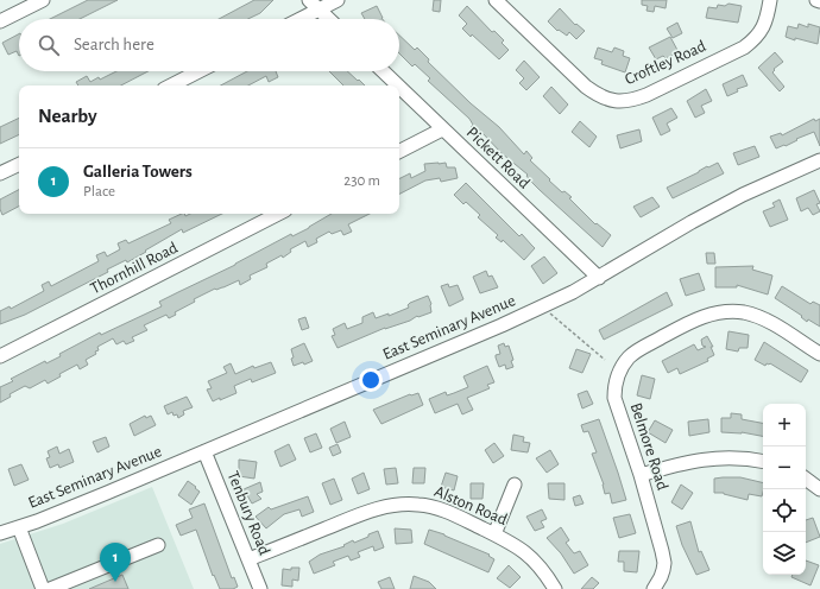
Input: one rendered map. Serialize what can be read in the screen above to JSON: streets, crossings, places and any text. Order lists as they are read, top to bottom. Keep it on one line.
{"streets":{"street":["Croftley Road","Pickett Road","Thornhill Road","East Seminary Avenue","Belmore Road","Alston Road","Tenbury Road"]},"crossings":[["Pickett Road","East Seminary Avenue"],["East Seminary Avenue","Tenbury Road"],["Alston Road","Tenbury Road"]],"page":{"search":"Search here","heading":"Nearby","list":[{"mark":"1","name":"Galleria Towers","note":"Place","value":"230 m"}],"map_buttons":["+","−"],"pins":"1"}}
